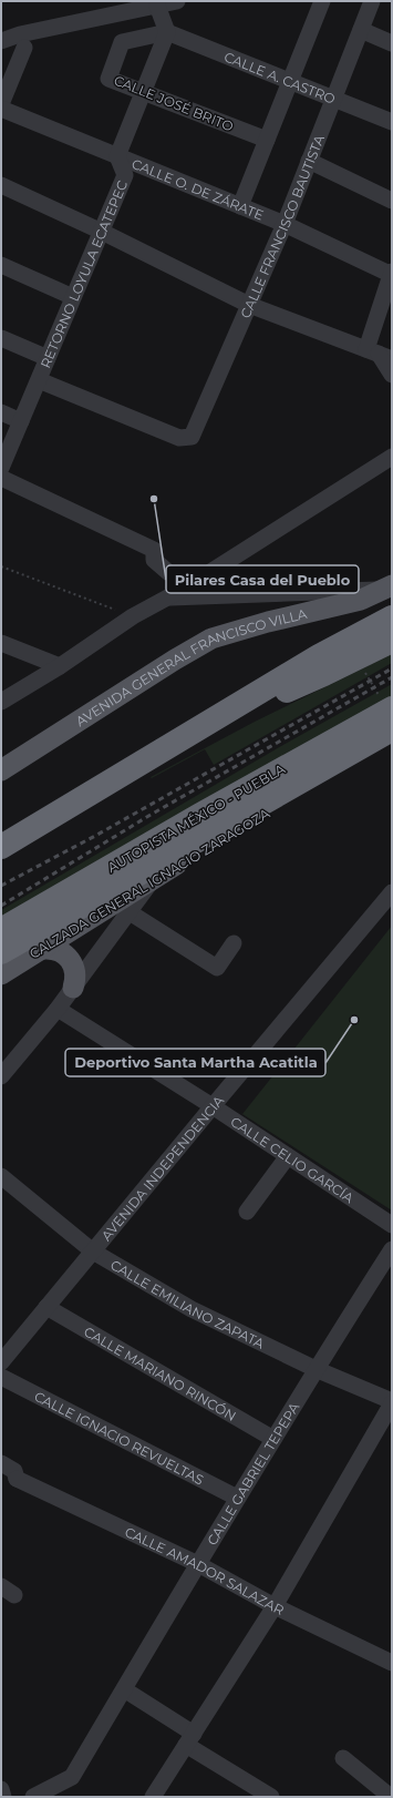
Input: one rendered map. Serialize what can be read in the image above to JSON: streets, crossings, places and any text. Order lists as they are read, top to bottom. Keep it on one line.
{"streets":{"highway":["AUTOPISTA MÉXICO - PUEBLA","CALZADA GENERAL IGNACIO ZARAGOZA"],"main road":["AVENIDA GENERAL FRANCISCO VILLA"],"street":["CALLE A. CASTRO","CALLE JOSÉ BRITO","CALLE O. DE ZÁRATE","CALLE FRANCISCO BAUTISTA","RETORNO LOYULA ECATEPEC","CALLE CELIO GARCÍA","AVENIDA INDEPENDENCIA","CALLE EMILIANO ZAPATA","CALLE MARIANO RINCÓN","CALLE IGNACIO REVUELTAS","CALLE GABRIEL TEPEPA","CALLE AMADOR SALAZAR"]},"crossings":[["CALLE A. CASTRO","CALLE JOSÉ BRITO"],["CALLE A. CASTRO","CALLE FRANCISCO BAUTISTA"],["CALLE O. DE ZÁRATE","CALLE FRANCISCO BAUTISTA"],["CALLE O. DE ZÁRATE","RETORNO LOYULA ECATEPEC"],["CALLE FRANCISCO BAUTISTA","RETORNO LOYULA ECATEPEC"],["CALLE CELIO GARCÍA","AVENIDA INDEPENDENCIA"],["AVENIDA INDEPENDENCIA","CALLE EMILIANO ZAPATA"],["AVENIDA INDEPENDENCIA","CALLE MARIANO RINCÓN"],["CALLE EMILIANO ZAPATA","CALLE GABRIEL TEPEPA"],["CALLE MARIANO RINCÓN","CALLE GABRIEL TEPEPA"],["CALLE IGNACIO REVUELTAS","CALLE GABRIEL TEPEPA"],["CALLE GABRIEL TEPEPA","CALLE AMADOR SALAZAR"]],"places":["Pilares Casa del Pueblo","Deportivo Santa Martha Acatitla"]}
